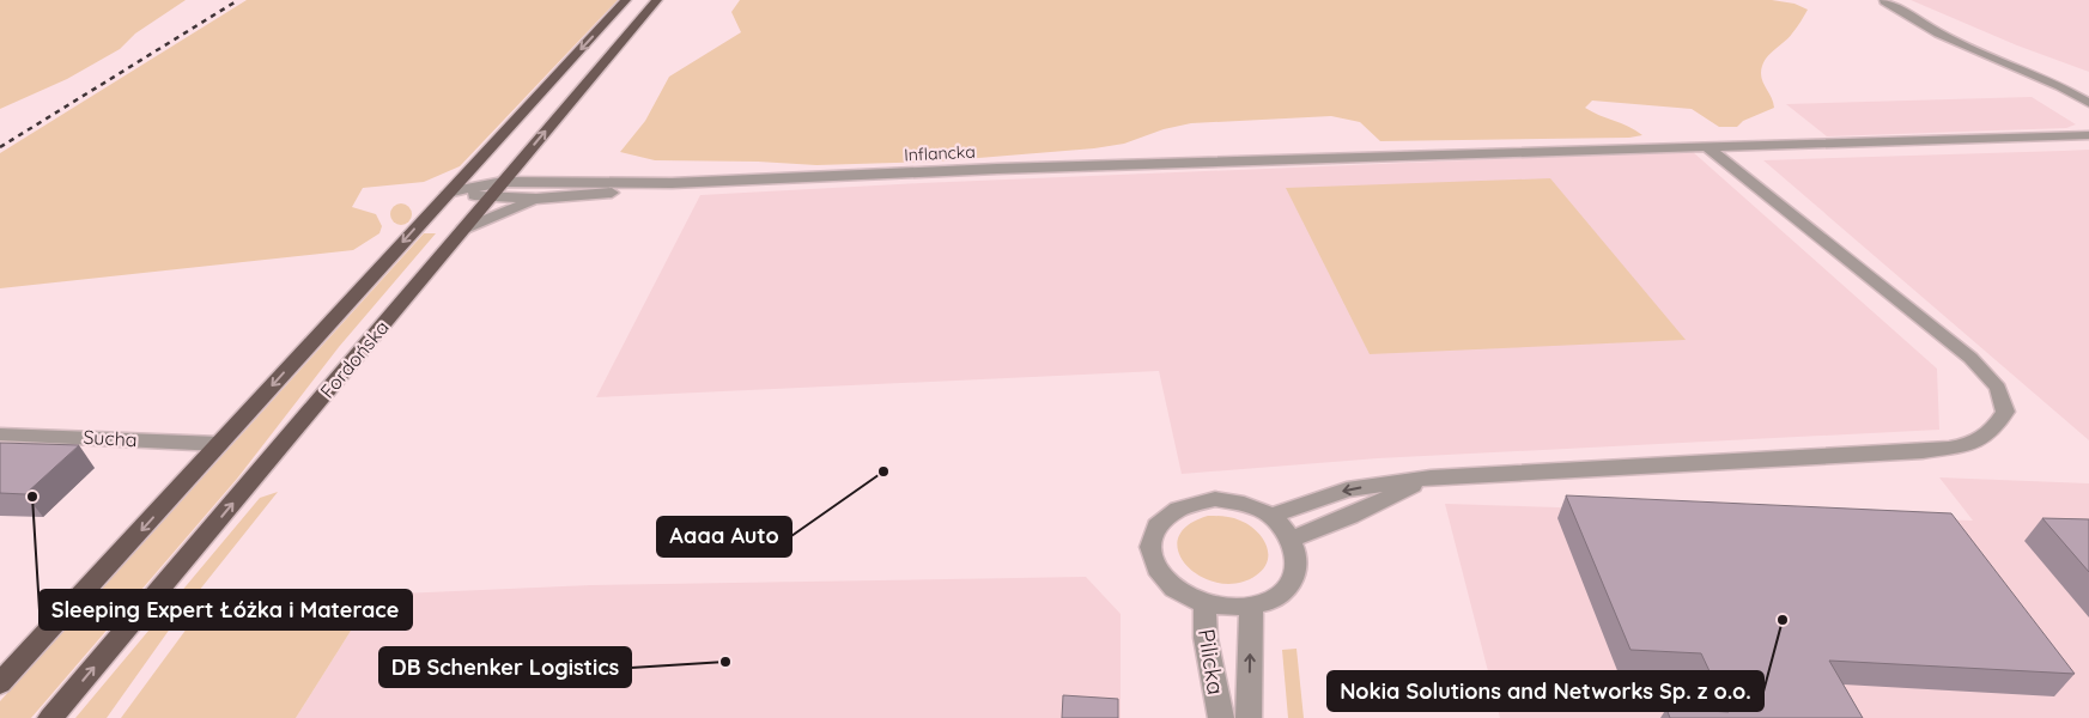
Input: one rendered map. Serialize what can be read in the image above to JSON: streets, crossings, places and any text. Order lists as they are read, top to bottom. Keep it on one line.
{"streets":{"main road":["Fordońska"],"street":["Inflancka","Sucha","Pilicka"]},"crossings":[["Inflancka","Fordońska"]],"places":["Aaaa Auto","Sleeping Expert Łóżka i Materace","Nokia Solutions and Networks Sp. z o.o.","DB Schenker Logistics"]}
